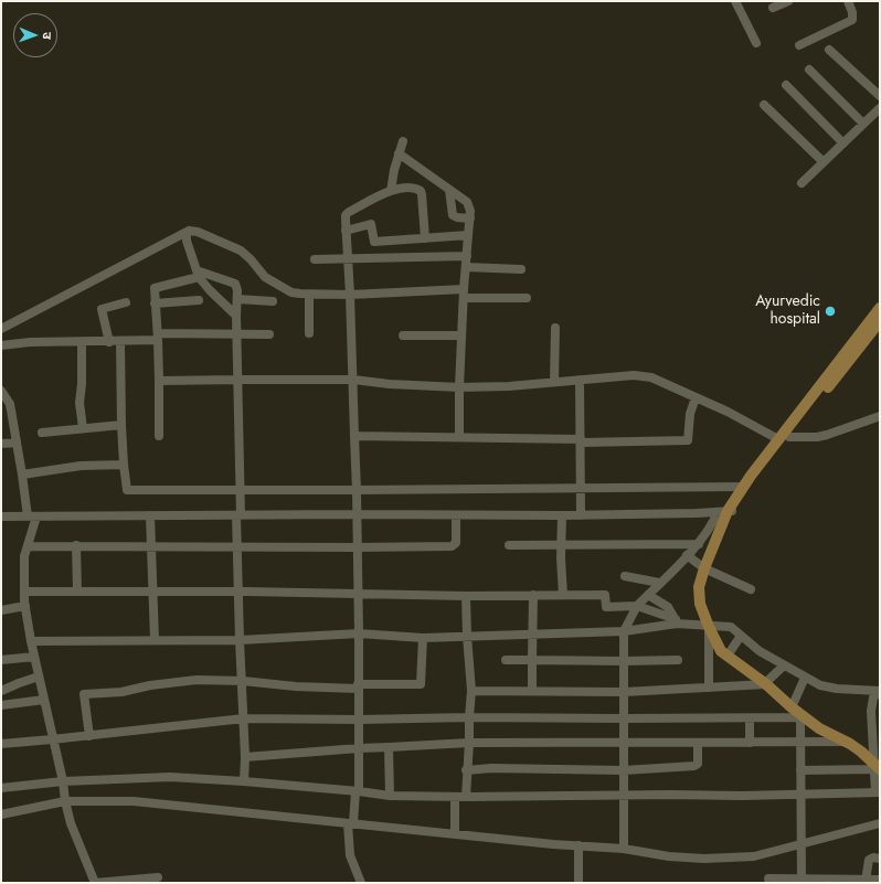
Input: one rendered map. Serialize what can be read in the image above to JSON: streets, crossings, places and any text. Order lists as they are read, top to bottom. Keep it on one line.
{"places":["Ayurvedic hospital"],"north":"right"}
